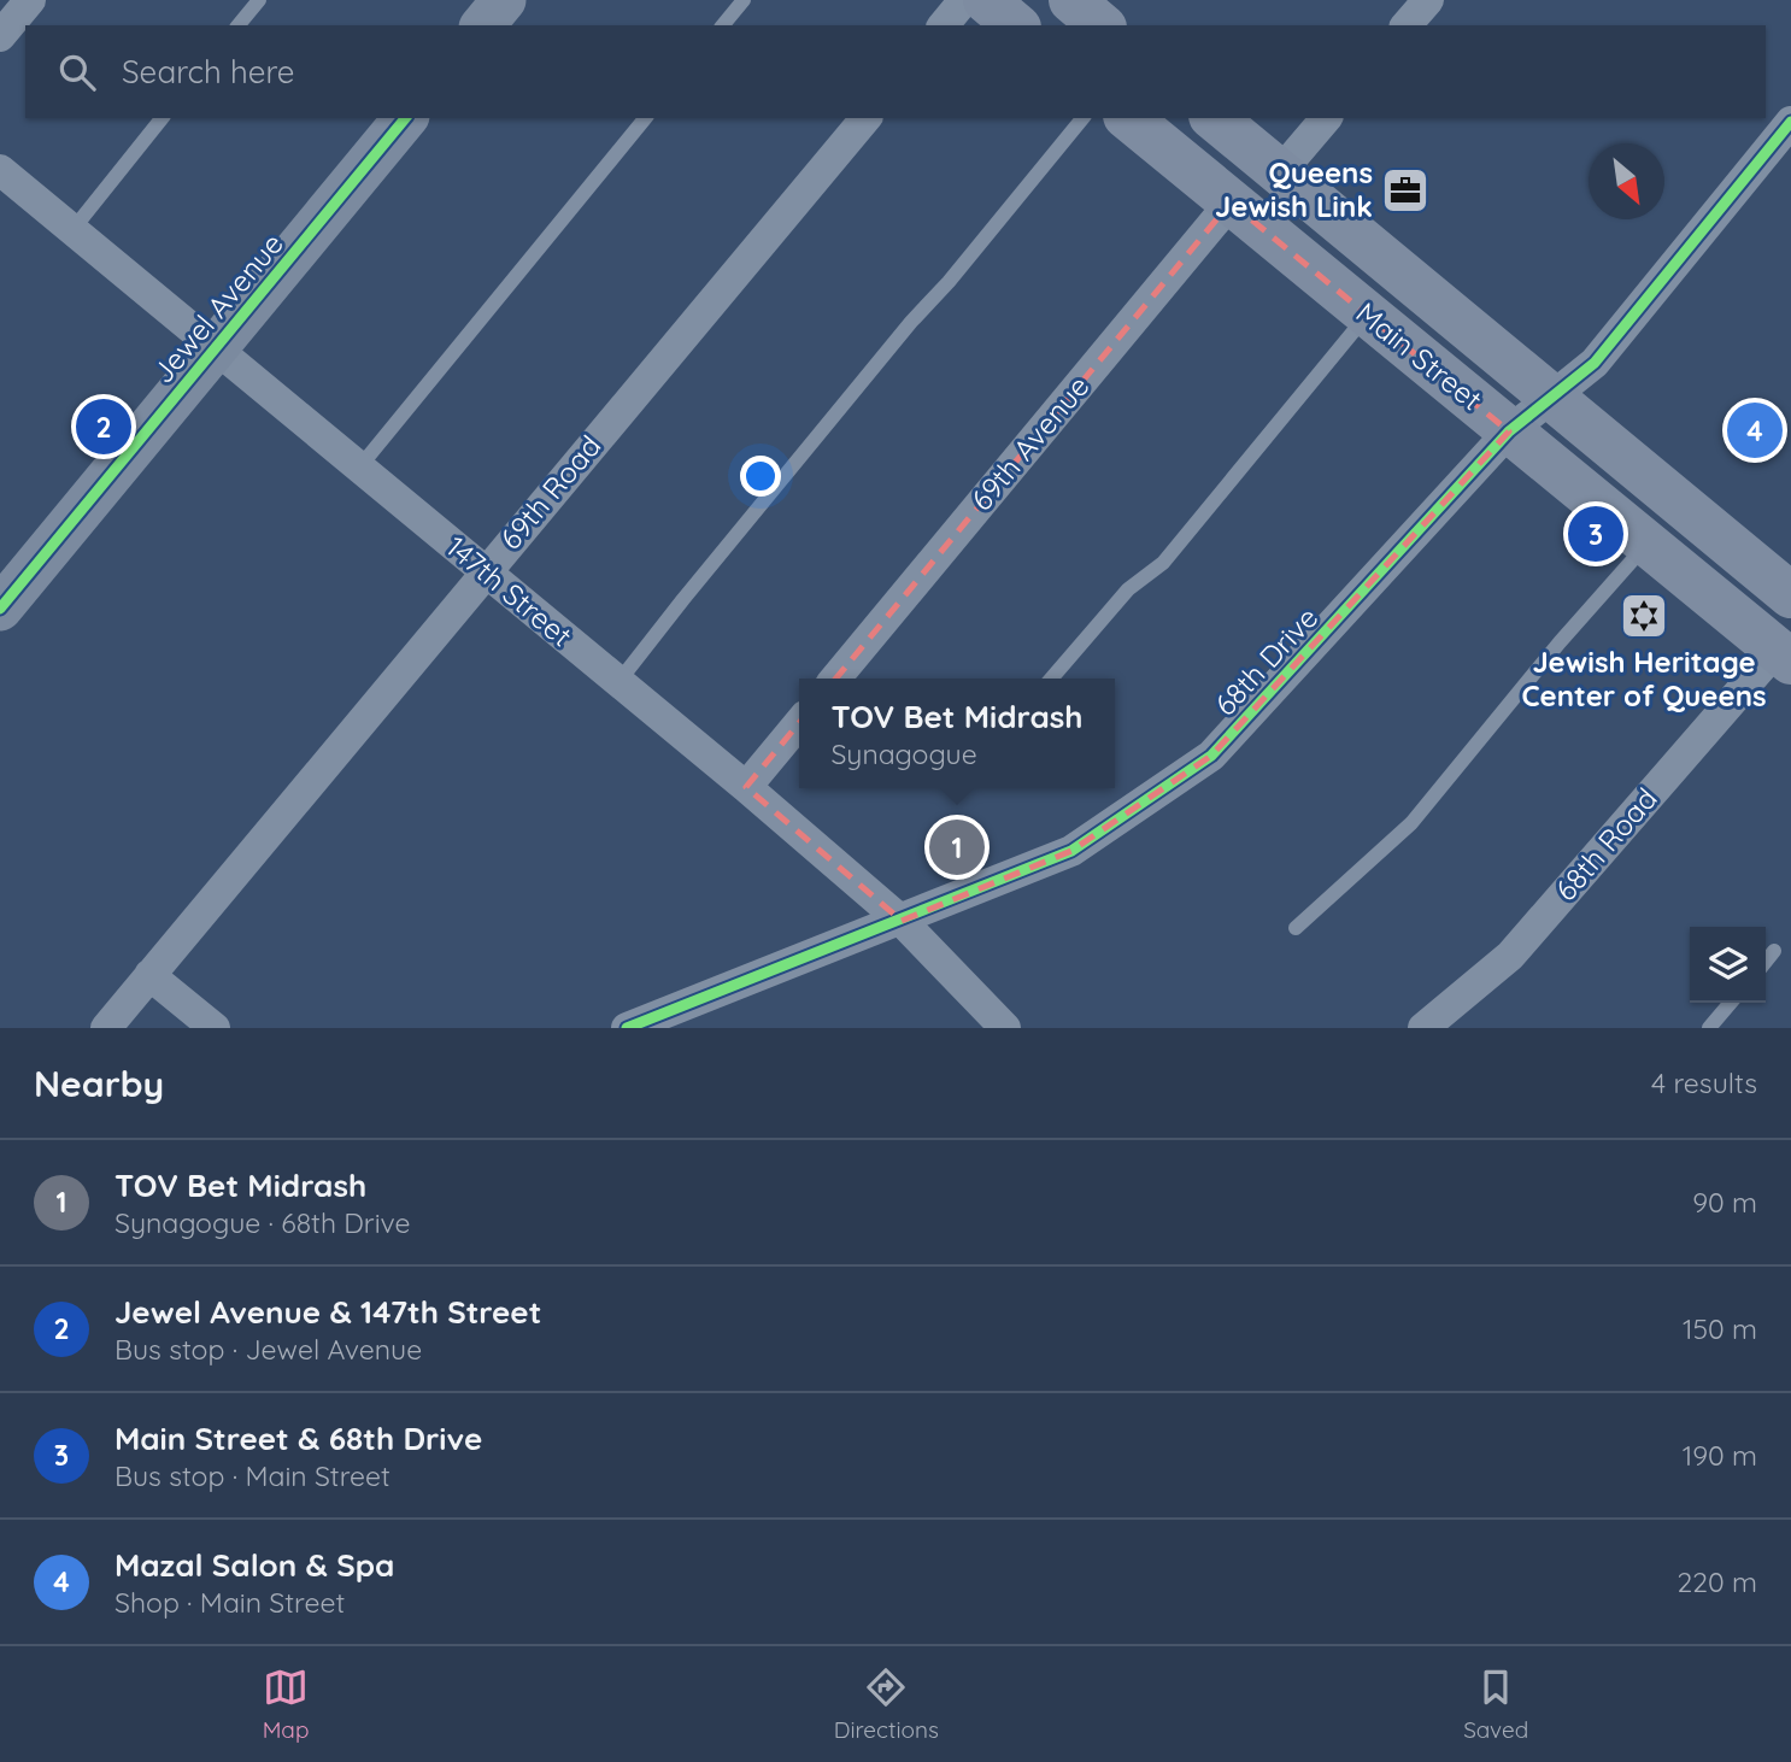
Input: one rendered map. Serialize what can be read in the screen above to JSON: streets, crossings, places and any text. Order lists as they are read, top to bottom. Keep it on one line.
{"streets":{"main road":["Main Street"],"street":["Jewel Avenue","69th Avenue","69th Road","147th Street","68th Drive","68th Road"]},"crossings":[["Jewel Avenue","147th Street"],["Main Street","69th Avenue"],["Main Street","68th Drive"],["Main Street","68th Road"],["69th Road","147th Street"],["147th Street","68th Drive"]],"places":{"office":["Queens Jewish Link"],"synagogue":["Jewish Heritage Center of Queens"]},"north":"bottom right","page":{"search":"Search here","pins":["2","4","3","1"],"popup":["TOV Bet Midrash","Synagogue"],"heading":["Nearby","4 results"],"list":[{"mark":"1","name":"TOV Bet Midrash","note":"Synagogue · 68th Drive","value":"90 m"},{"mark":"2","name":"Jewel Avenue & 147th Street","note":"Bus stop · Jewel Avenue","value":"150 m"},{"mark":"3","name":"Main Street & 68th Drive","note":"Bus stop · Main Street","value":"190 m"},{"mark":"4","name":"Mazal Salon & Spa","note":"Shop · Main Street","value":"220 m"}],"nav":["Map","Directions","Saved"]}}
